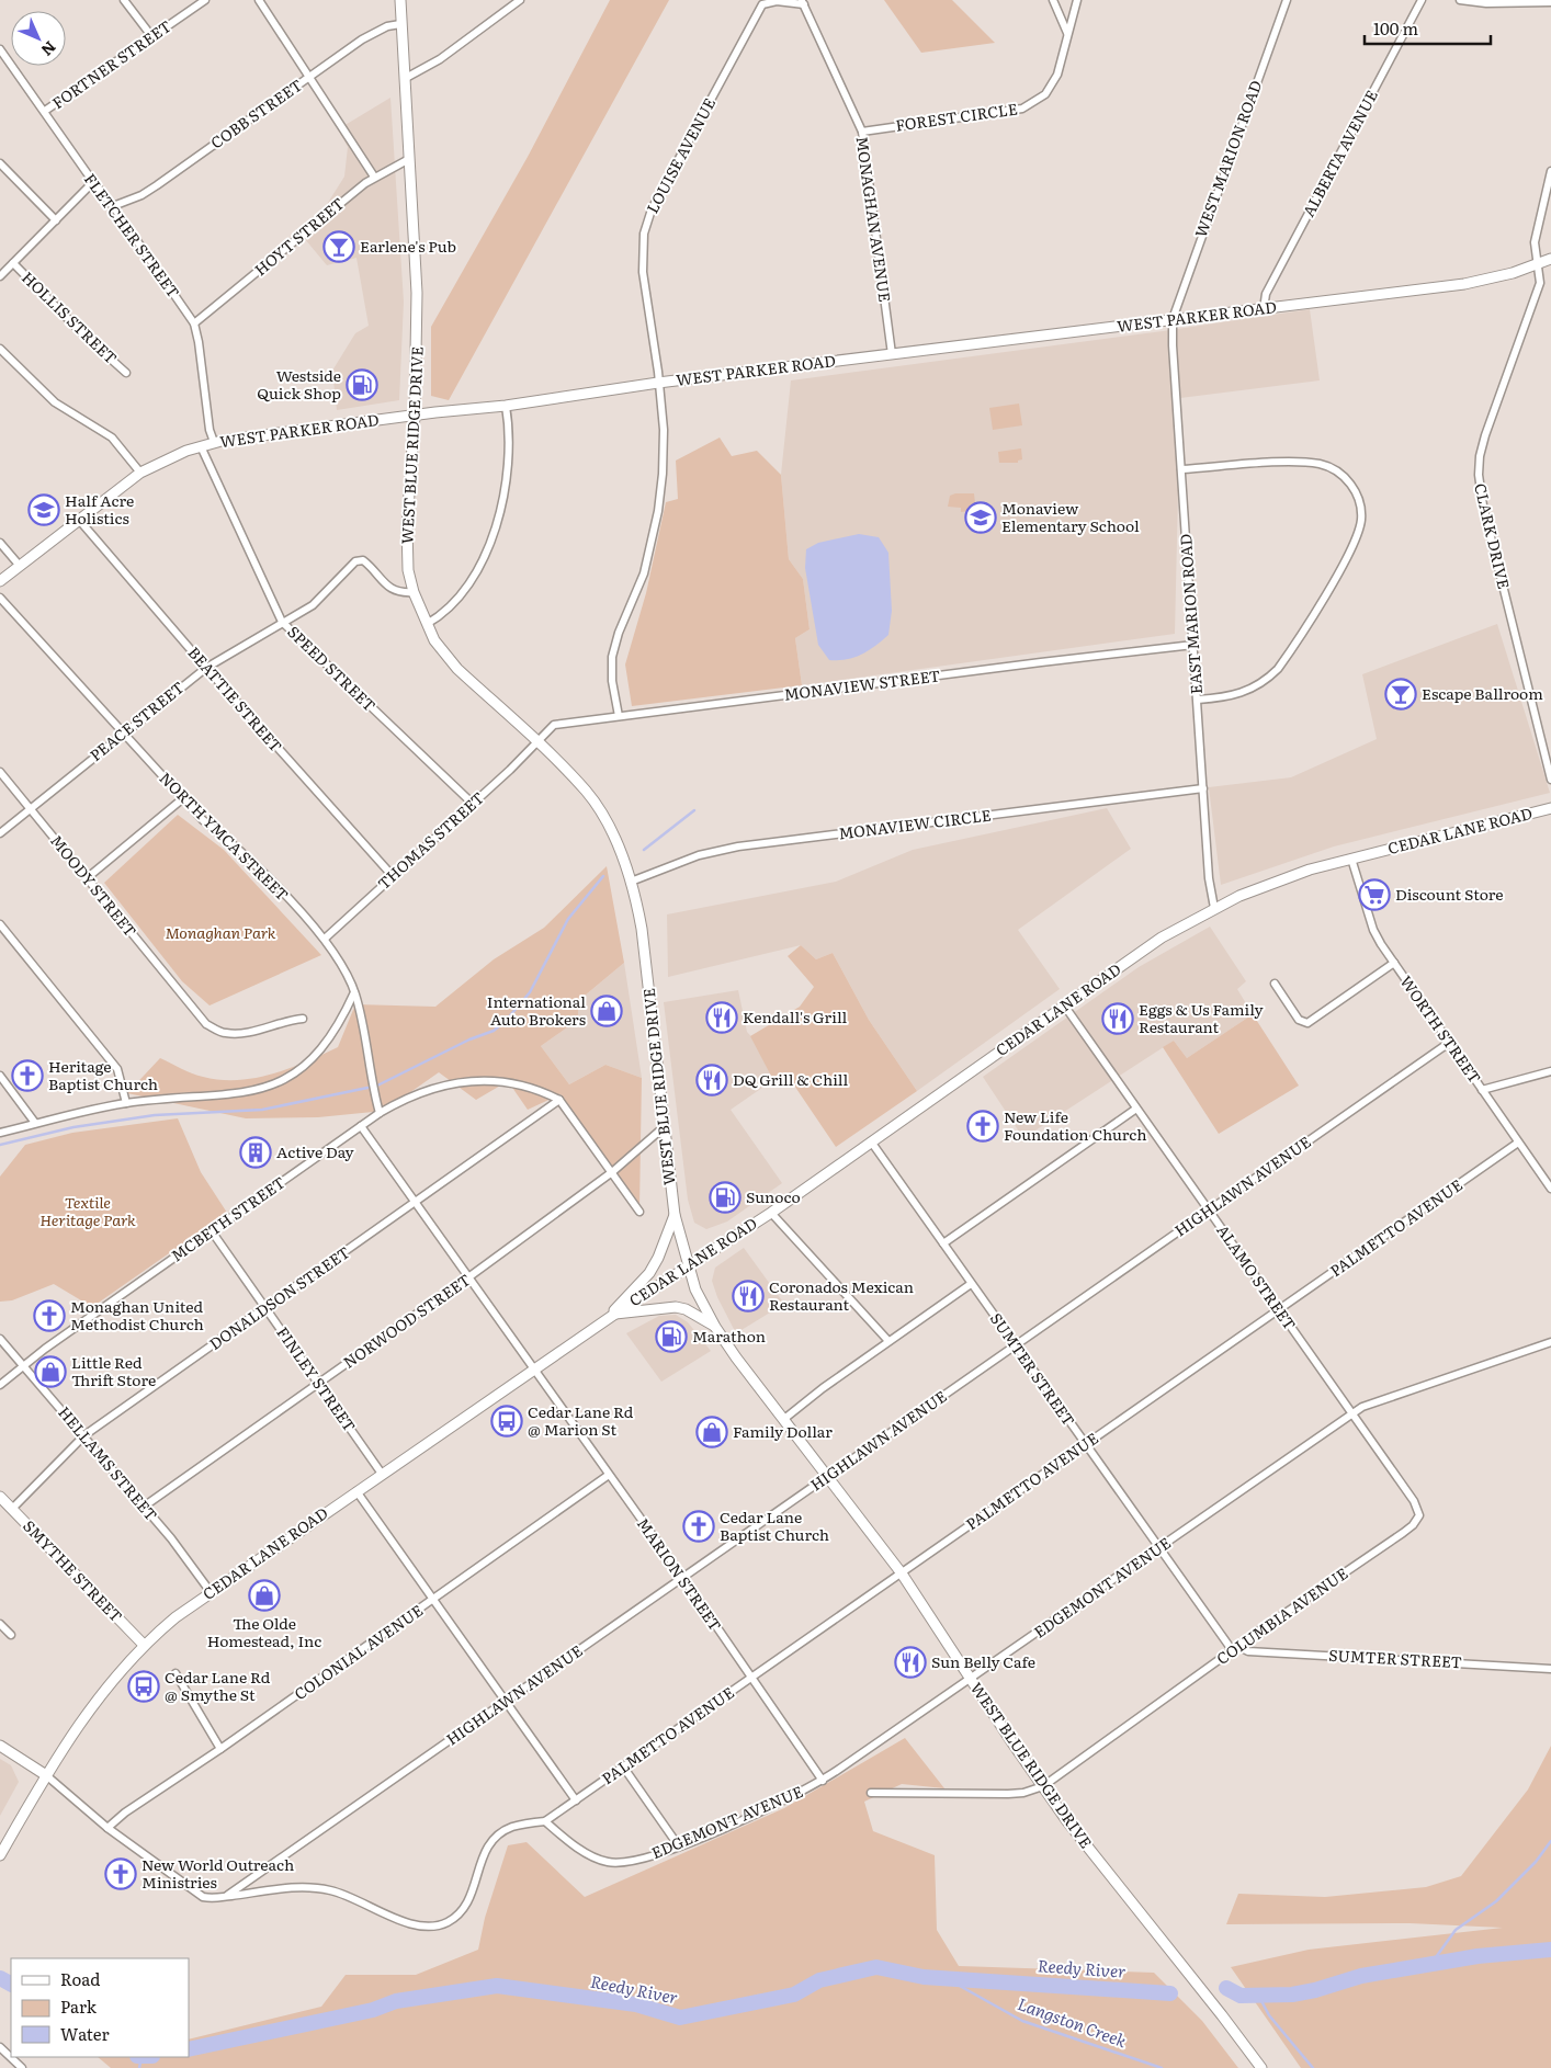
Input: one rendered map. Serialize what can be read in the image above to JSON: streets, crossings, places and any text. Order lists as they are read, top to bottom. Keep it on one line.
{"streets":{"main road":["WEST PARKER ROAD","WEST BLUE RIDGE DRIVE","CEDAR LANE ROAD","SMYTHE STREET"],"street":["FORTNER STREET","COBB STREET","FOREST CIRCLE","ALBERTA AVENUE","LOUISE AVENUE","WEST MARION ROAD","MONAGHAN AVENUE","FLETCHER STREET","HOYT STREET","HOLLIS STREET","CLARK DRIVE","EAST MARION ROAD","SPEED STREET","MONAVIEW STREET","BEATTIE STREET","PEACE STREET","MONAVIEW CIRCLE","NORTH YMCA STREET","THOMAS STREET","MOODY STREET","WORTH STREET","HIGHLAWN AVENUE","MCBETH STREET","PALMETTO AVENUE","ALAMO STREET","DONALDSON STREET","NORWOOD STREET","SUMTER STREET","FINLEY STREET","HELLAMS STREET","MARION STREET","EDGEMONT AVENUE","COLUMBIA AVENUE","COLONIAL AVENUE"]},"crossings":[["FORTNER STREET","FLETCHER STREET"],["COBB STREET","FLETCHER STREET"],["COBB STREET","WEST BLUE RIDGE DRIVE"],["FOREST CIRCLE","MONAGHAN AVENUE"],["ALBERTA AVENUE","WEST PARKER ROAD"],["LOUISE AVENUE","MONAGHAN AVENUE"],["LOUISE AVENUE","WEST PARKER ROAD"],["WEST MARION ROAD","WEST PARKER ROAD"],["WEST MARION ROAD","EAST MARION ROAD"],["MONAGHAN AVENUE","WEST PARKER ROAD"],["FLETCHER STREET","HOYT STREET"],["FLETCHER STREET","WEST PARKER ROAD"],["HOYT STREET","WEST BLUE RIDGE DRIVE"],["WEST PARKER ROAD","WEST BLUE RIDGE DRIVE"],["WEST PARKER ROAD","CLARK DRIVE"],["WEST PARKER ROAD","EAST MARION ROAD"],["WEST PARKER ROAD","SPEED STREET"],["WEST PARKER ROAD","BEATTIE STREET"],["WEST BLUE RIDGE DRIVE","MONAVIEW STREET"],["WEST BLUE RIDGE DRIVE","PEACE STREET"],["WEST BLUE RIDGE DRIVE","MONAVIEW CIRCLE"],["WEST BLUE RIDGE DRIVE","CEDAR LANE ROAD"],["WEST BLUE RIDGE DRIVE","THOMAS STREET"],["WEST BLUE RIDGE DRIVE","HIGHLAWN AVENUE"],["WEST BLUE RIDGE DRIVE","PALMETTO AVENUE"],["WEST BLUE RIDGE DRIVE","NORWOOD STREET"],["WEST BLUE RIDGE DRIVE","EDGEMONT AVENUE"],["WEST BLUE RIDGE DRIVE","COLUMBIA AVENUE"],["EAST MARION ROAD","MONAVIEW STREET"],["EAST MARION ROAD","MONAVIEW CIRCLE"],["EAST MARION ROAD","CEDAR LANE ROAD"],["SPEED STREET","PEACE STREET"],["SPEED STREET","THOMAS STREET"],["MONAVIEW STREET","THOMAS STREET"],["BEATTIE STREET","PEACE STREET"],["BEATTIE STREET","THOMAS STREET"],["PEACE STREET","NORTH YMCA STREET"],["PEACE STREET","MOODY STREET"],["CEDAR LANE ROAD","WORTH STREET"],["CEDAR LANE ROAD","ALAMO STREET"],["CEDAR LANE ROAD","SUMTER STREET"],["CEDAR LANE ROAD","FINLEY STREET"],["CEDAR LANE ROAD","HELLAMS STREET"],["CEDAR LANE ROAD","SMYTHE STREET"],["CEDAR LANE ROAD","MARION STREET"],["NORTH YMCA STREET","THOMAS STREET"],["NORTH YMCA STREET","MCBETH STREET"],["WORTH STREET","HIGHLAWN AVENUE"],["WORTH STREET","PALMETTO AVENUE"],["HIGHLAWN AVENUE","ALAMO STREET"],["HIGHLAWN AVENUE","SUMTER STREET"],["HIGHLAWN AVENUE","MARION STREET"],["MCBETH STREET","DONALDSON STREET"],["MCBETH STREET","FINLEY STREET"],["MCBETH STREET","HELLAMS STREET"],["MCBETH STREET","MARION STREET"],["PALMETTO AVENUE","ALAMO STREET"],["PALMETTO AVENUE","SUMTER STREET"],["PALMETTO AVENUE","MARION STREET"],["PALMETTO AVENUE","EDGEMONT AVENUE"],["ALAMO STREET","EDGEMONT AVENUE"],["ALAMO STREET","COLUMBIA AVENUE"],["DONALDSON STREET","FINLEY STREET"],["DONALDSON STREET","HELLAMS STREET"],["DONALDSON STREET","SMYTHE STREET"],["DONALDSON STREET","MARION STREET"],["NORWOOD STREET","FINLEY STREET"],["NORWOOD STREET","HELLAMS STREET"],["NORWOOD STREET","MARION STREET"],["SUMTER STREET","EDGEMONT AVENUE"],["SUMTER STREET","COLUMBIA AVENUE"],["MARION STREET","EDGEMONT AVENUE"],["MARION STREET","COLONIAL AVENUE"],["EDGEMONT AVENUE","COLUMBIA AVENUE"]],"water":["Reedy River","Langston Creek"],"parks":["Monaghan Park","Textile Heritage Park"],"places":{"bar":["Earlene's Pub","Escape Ballroom"],"fuel station":["Westside Quick Shop","Sunoco","Marathon"],"school or university":["Half Acre Holistics","Monaview Elementary School"],"supermarket":["Discount Store"],"shop":["International Auto Brokers","Little Red Thrift Store","Family Dollar","The Olde Homestead, Inc"],"restaurant":["Kendall's Grill","Eggs & Us Family Restaurant","DQ Grill & Chill","Coronados Mexican Restaurant","Sun Belly Cafe"],"church":["Heritage Baptist Church","New Life Foundation Church","Monaghan United Methodist Church","Cedar Lane Baptist Church","New World Outreach Ministries"],"building":["Active Day"],"bus stop":["Cedar Lane Rd @ Marion St","Cedar Lane Rd @ Smythe St"]},"legend":["Road","Park","Water"],"scale_bar":"100 m","north":"bottom right"}
